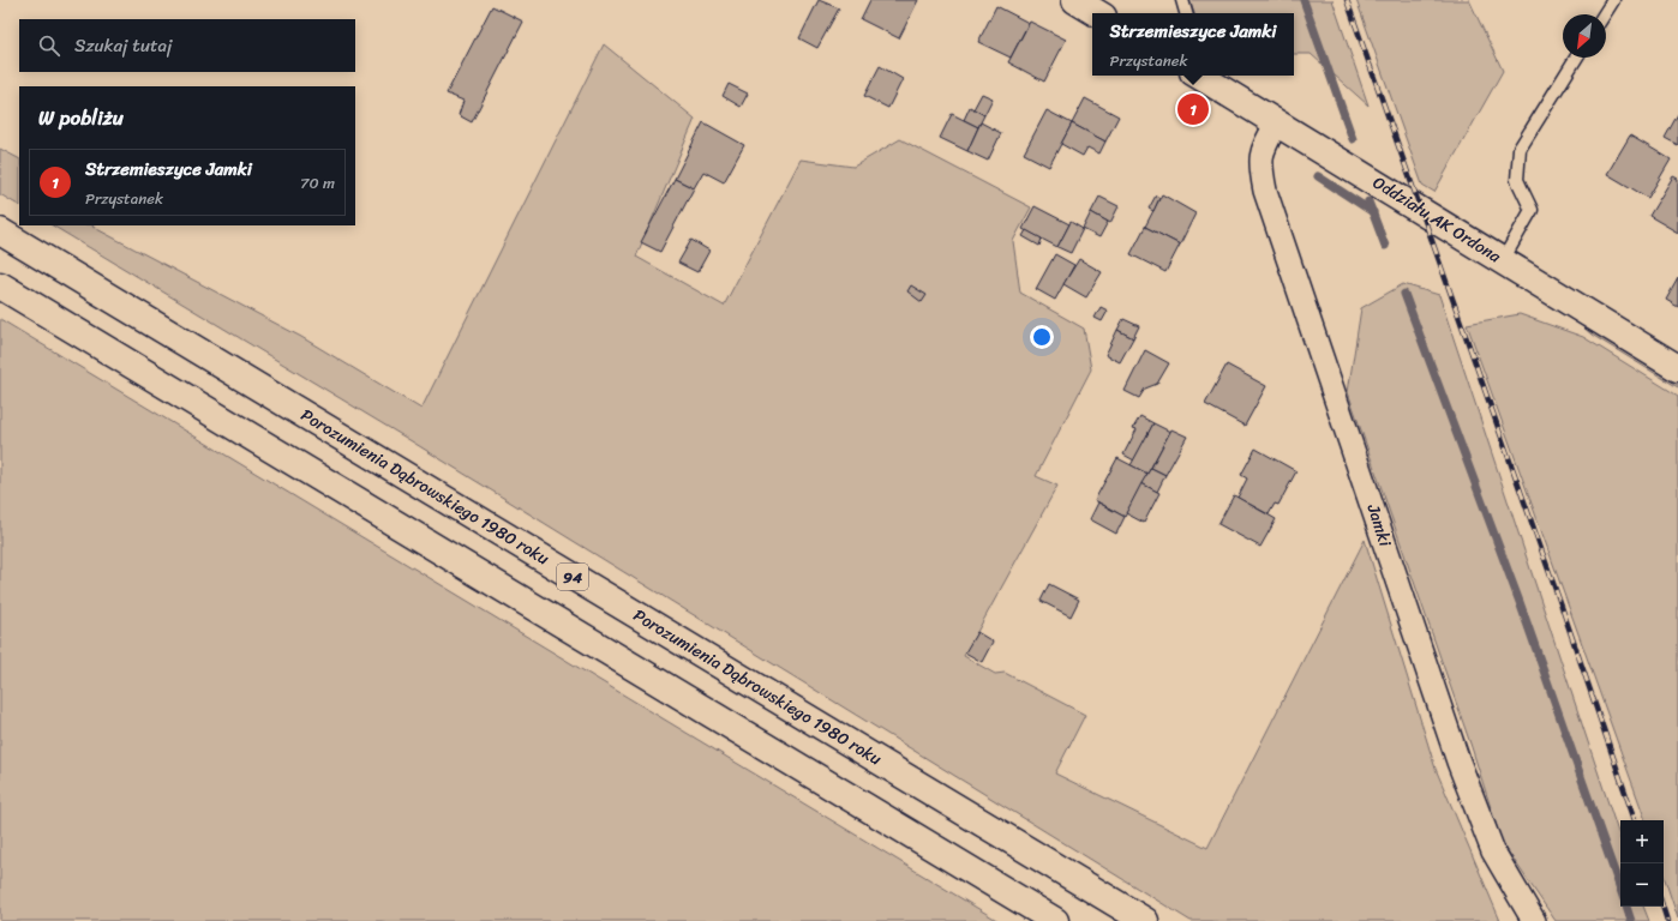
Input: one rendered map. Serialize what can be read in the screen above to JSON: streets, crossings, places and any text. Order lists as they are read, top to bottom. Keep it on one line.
{"streets":{"main road":["Oddziału AK Ordona","Porozumienia Dąbrowskiego 1980 roku","94"],"street":["Jamki"]},"crossings":[["Oddziału AK Ordona","Jamki"]],"north":"bottom left","page":{"popup":["Strzemieszyce Jamki","Przystanek"],"search":"Szukaj tutaj","heading":"W pobliżu","pins":"1","list":[{"mark":"1","name":"Strzemieszyce Jamki","note":"Przystanek","value":"70 m"}],"map_buttons":["+","−"]}}
